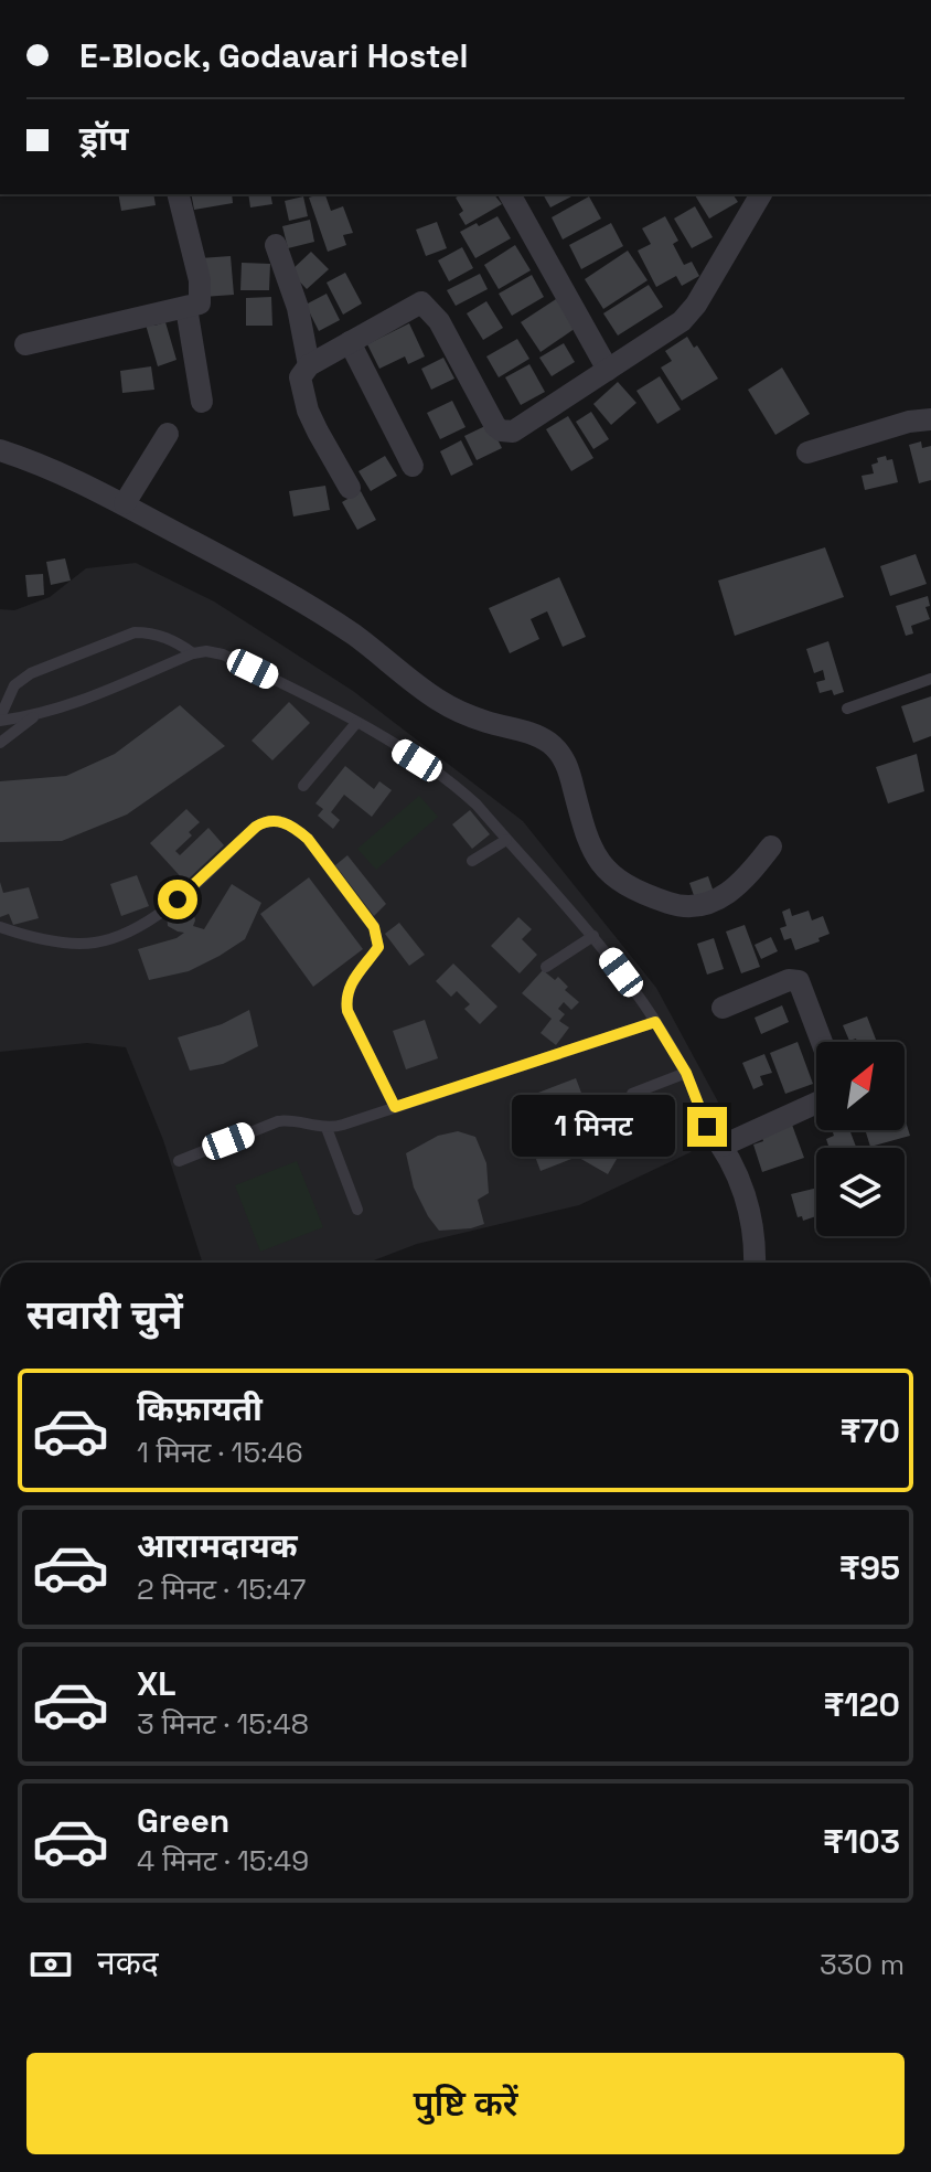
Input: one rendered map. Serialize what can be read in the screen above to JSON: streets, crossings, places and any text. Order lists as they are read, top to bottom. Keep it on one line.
{"north":"top right","page":{"banner":["E-Block, Godavari Hostel","ड्रॉप"],"bubble":"1 मिनट","heading":"सवारी चुनें","list":[{"name":"किफ़ायती","note":"1 मिनट · 15:46","value":"₹70"},{"name":"आरामदायक","note":"2 मिनट · 15:47","value":"₹95"},{"name":"XL","note":"3 मिनट · 15:48","value":"₹120"},{"name":"Green","note":"4 मिनट · 15:49","value":"₹103"}],"pay":["नकद","330 m"],"buttons":"पुष्टि करें"}}
